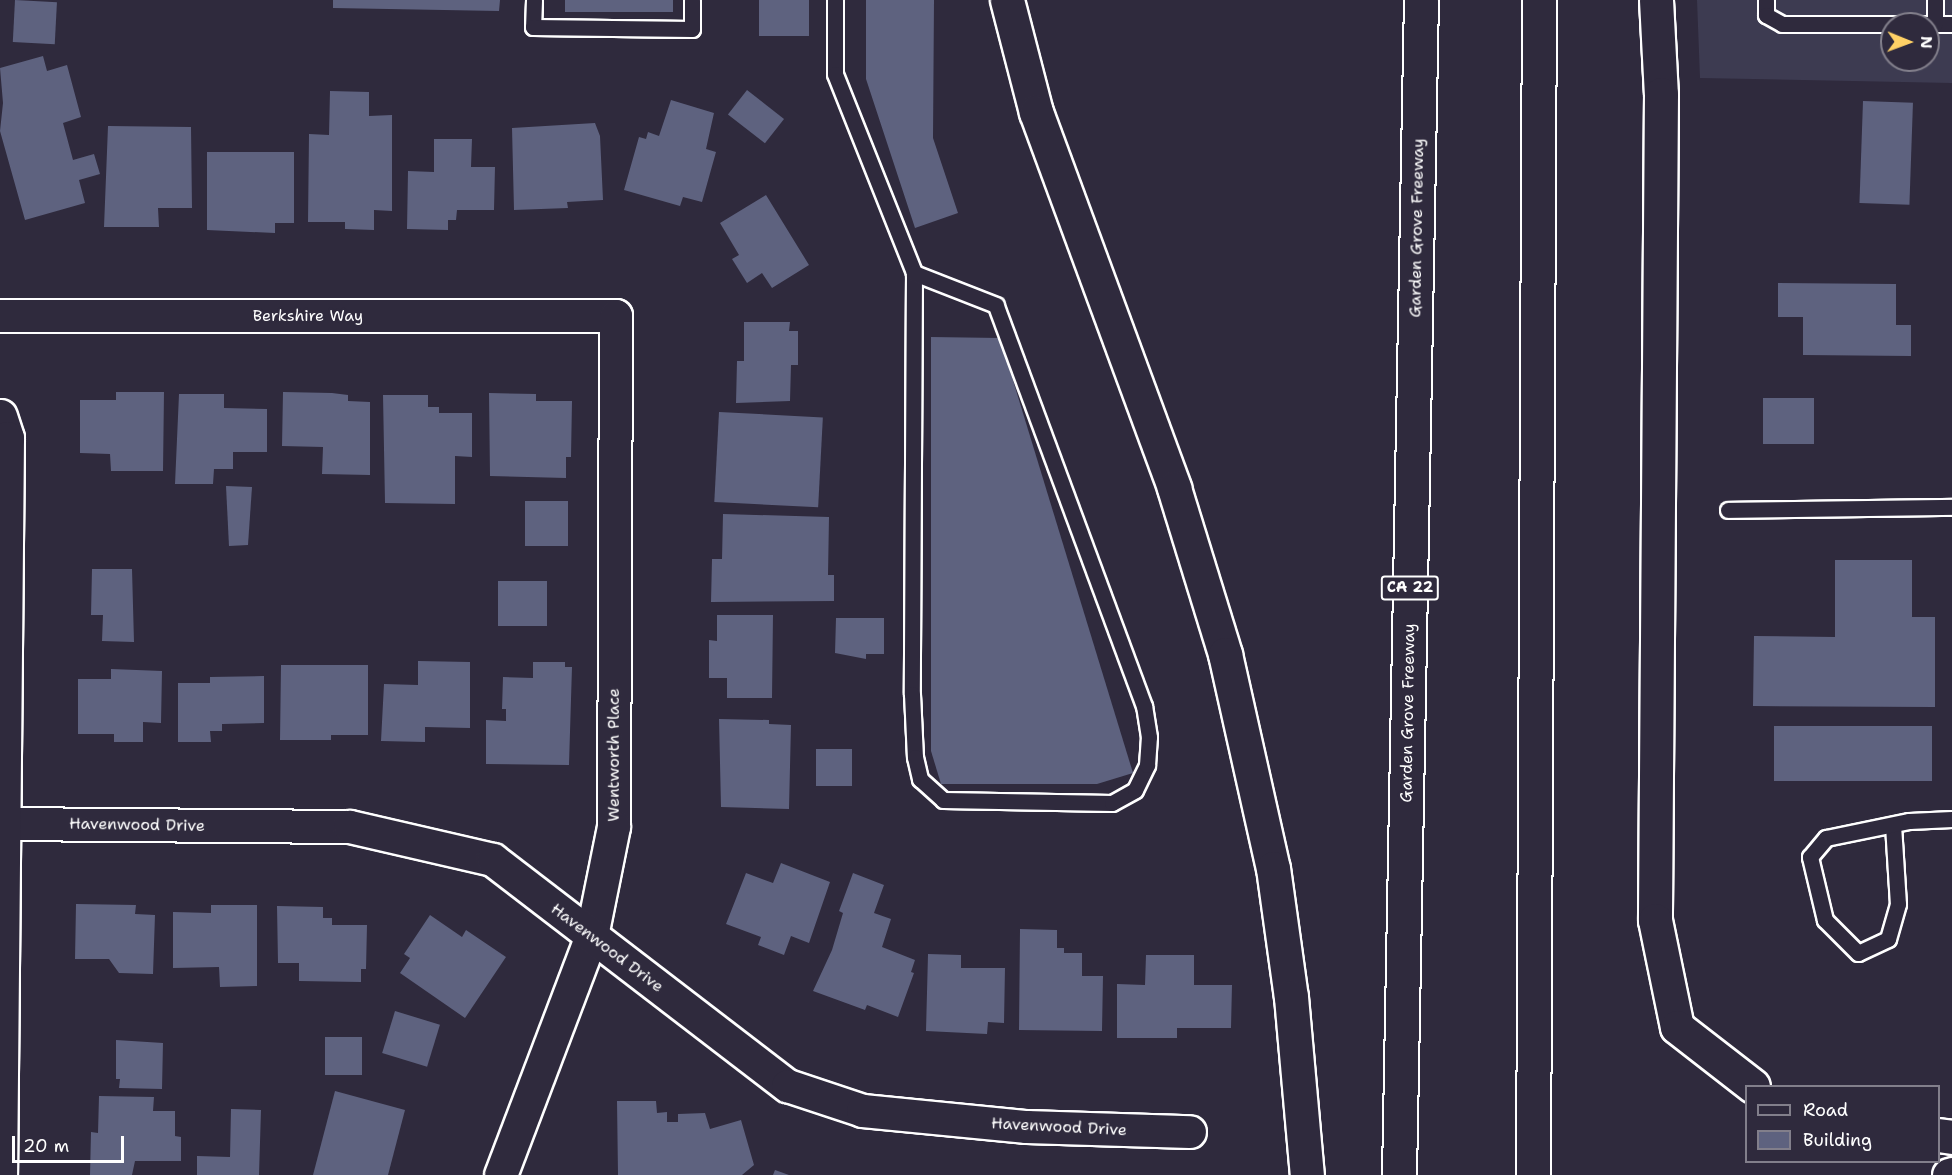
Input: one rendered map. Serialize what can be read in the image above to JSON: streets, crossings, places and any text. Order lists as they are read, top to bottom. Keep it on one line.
{"streets":{"main road":["Garden Grove Freeway","CA 22"],"street":["Berkshire Way","Wentworth Place","Havenwood Drive"]},"crossings":[["Berkshire Way","Wentworth Place"],["Wentworth Place","Havenwood Drive"]],"legend":["Road","Building"],"scale_bar":"20 m","north":"right"}
